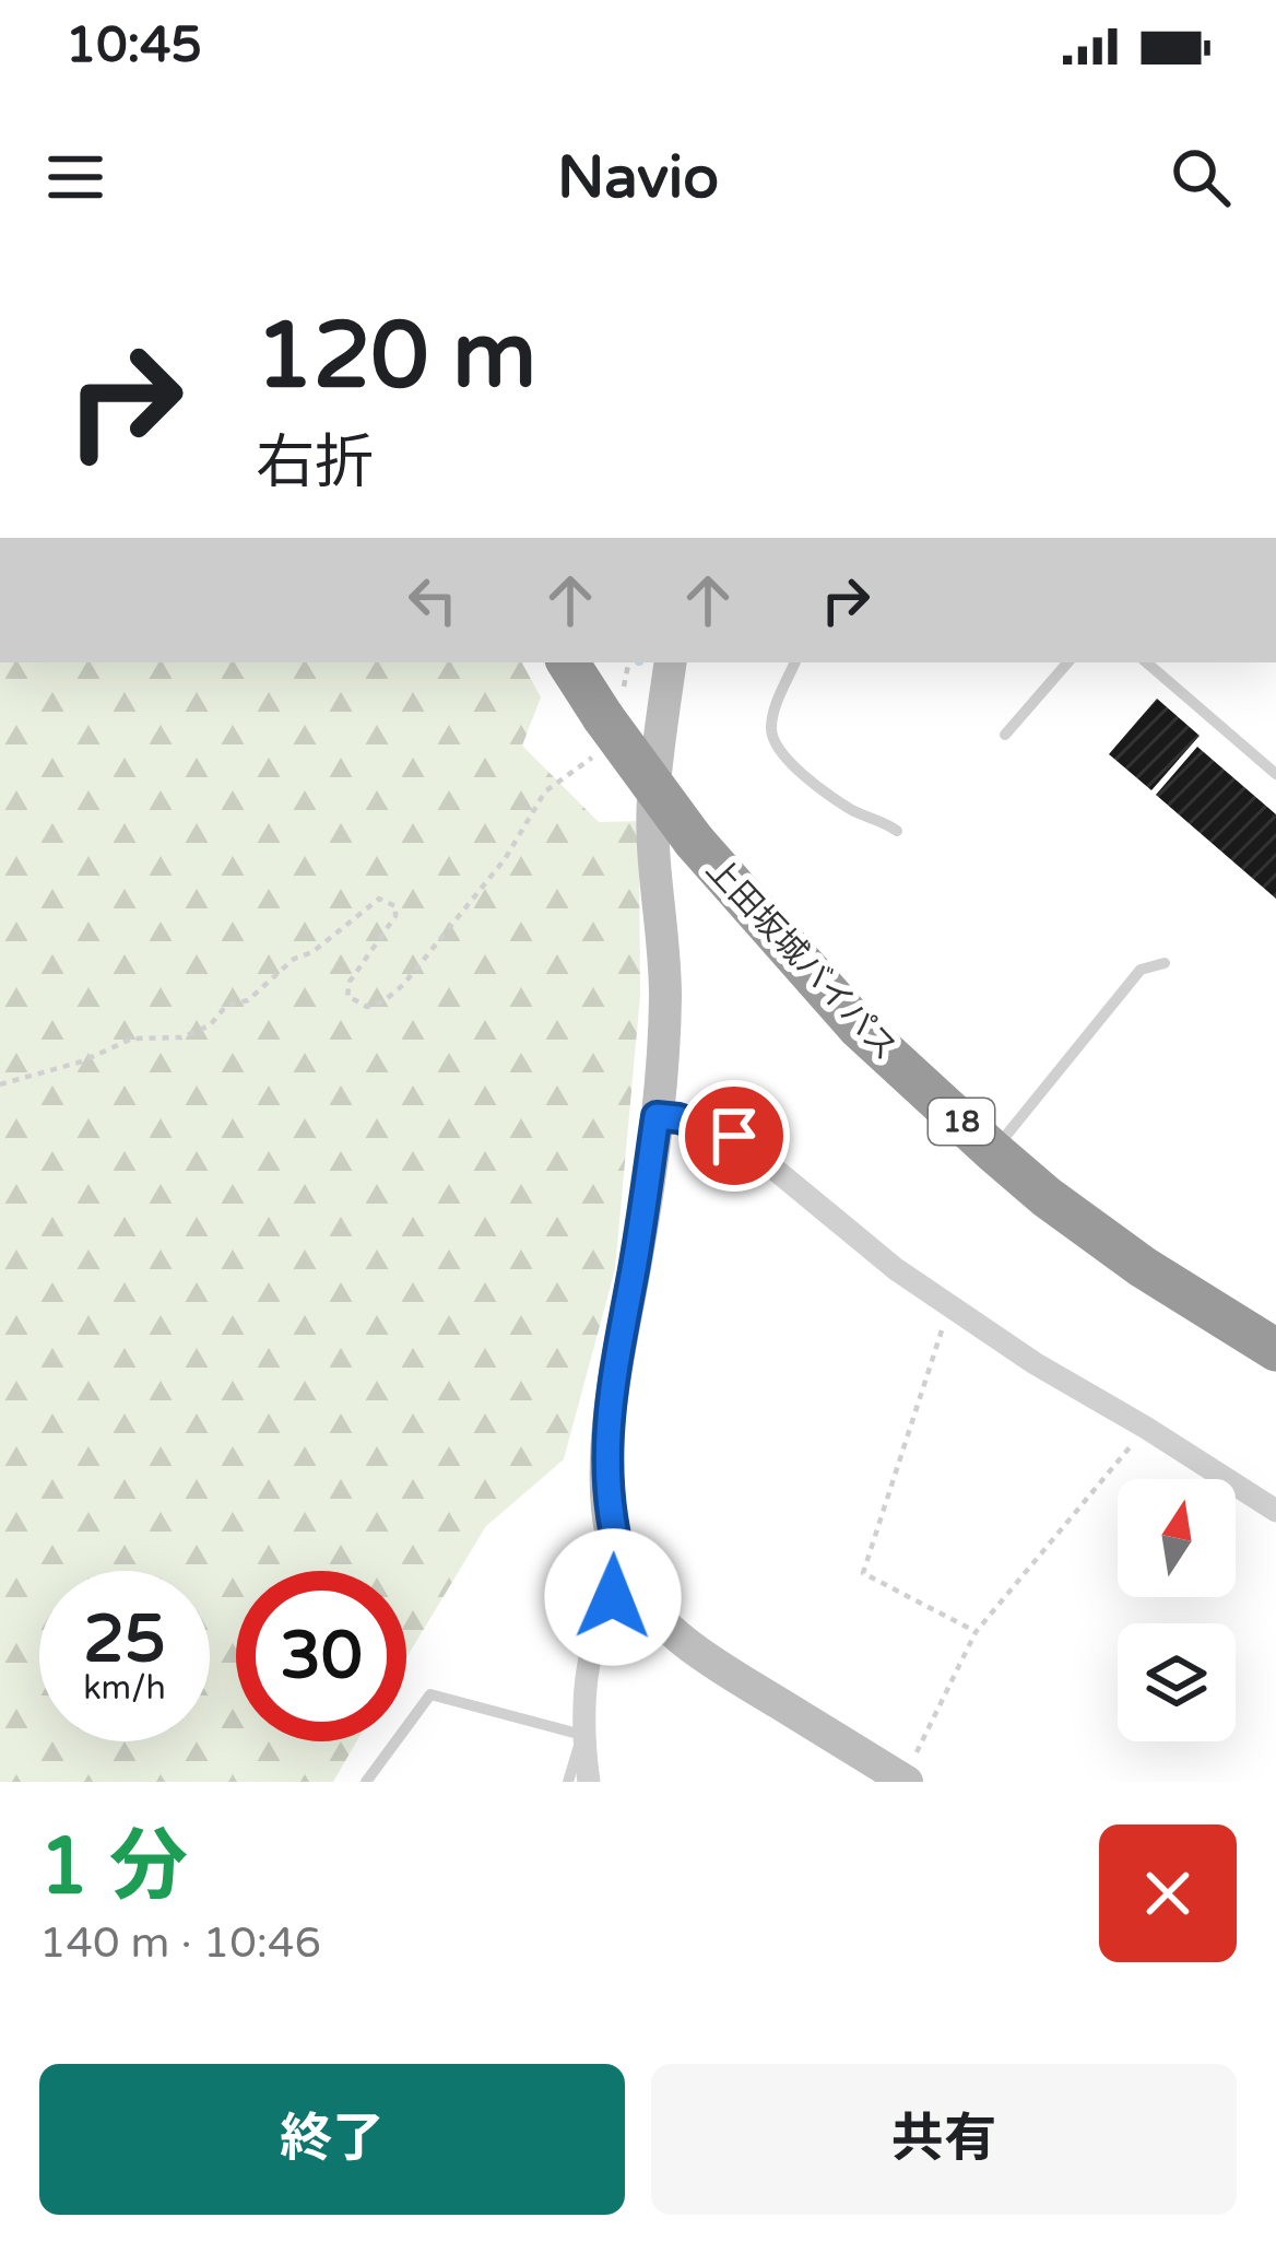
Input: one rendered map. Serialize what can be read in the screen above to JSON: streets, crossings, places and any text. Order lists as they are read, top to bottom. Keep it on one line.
{"streets":{"highway":["上田坂城バイパス","18"]},"north":"top","page":{"status":"10:45","header":"Navio","turn":["120 m","右折"],"speed":"25 km/h","limit":"30","heading":["1 分","140 m · 10:46"],"buttons":["終了","共有"]}}
